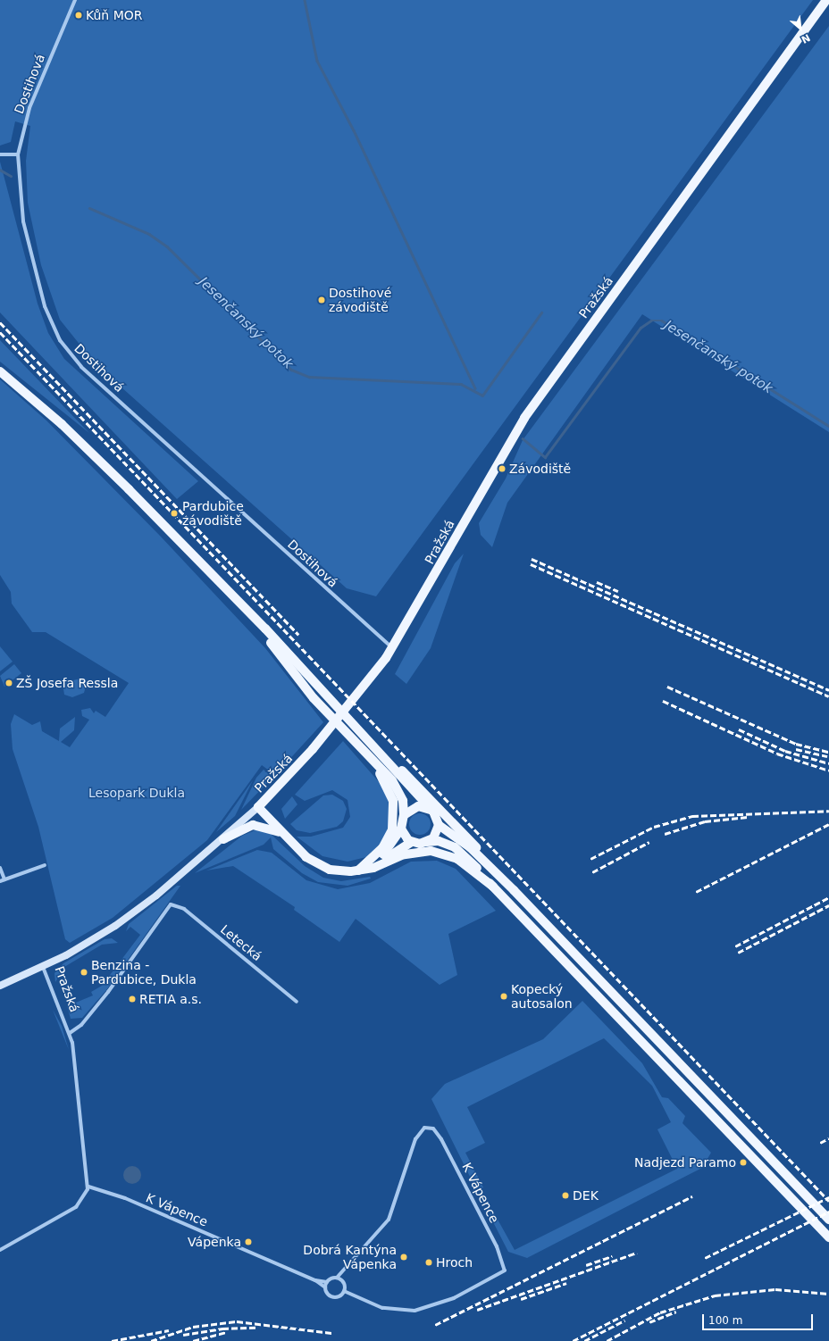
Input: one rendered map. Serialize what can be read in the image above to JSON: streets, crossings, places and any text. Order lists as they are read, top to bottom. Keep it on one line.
{"streets":{"main road":["Pražská"],"street":["Dostihová","Letecká","K Vápence"]},"crossings":[["Dostihová","Pražská"],["Pražská","Letecká"],["Pražská","K Vápence"]],"water":["Jesenčanský potok"],"parks":["Lesopark Dukla"],"places":["Kůň MOR","Dostihové závodiště","Závodiště","Pardubice závodiště","ZŠ Josefa Ressla","Benzina - Pardubice, Dukla","Kopecký autosalon","RETIA a.s.","Nadjezd Paramo","DEK","Vápenka","Dobrá Kantýna Vápenka","Hroch"],"scale_bar":"100 m","north":"bottom right"}
